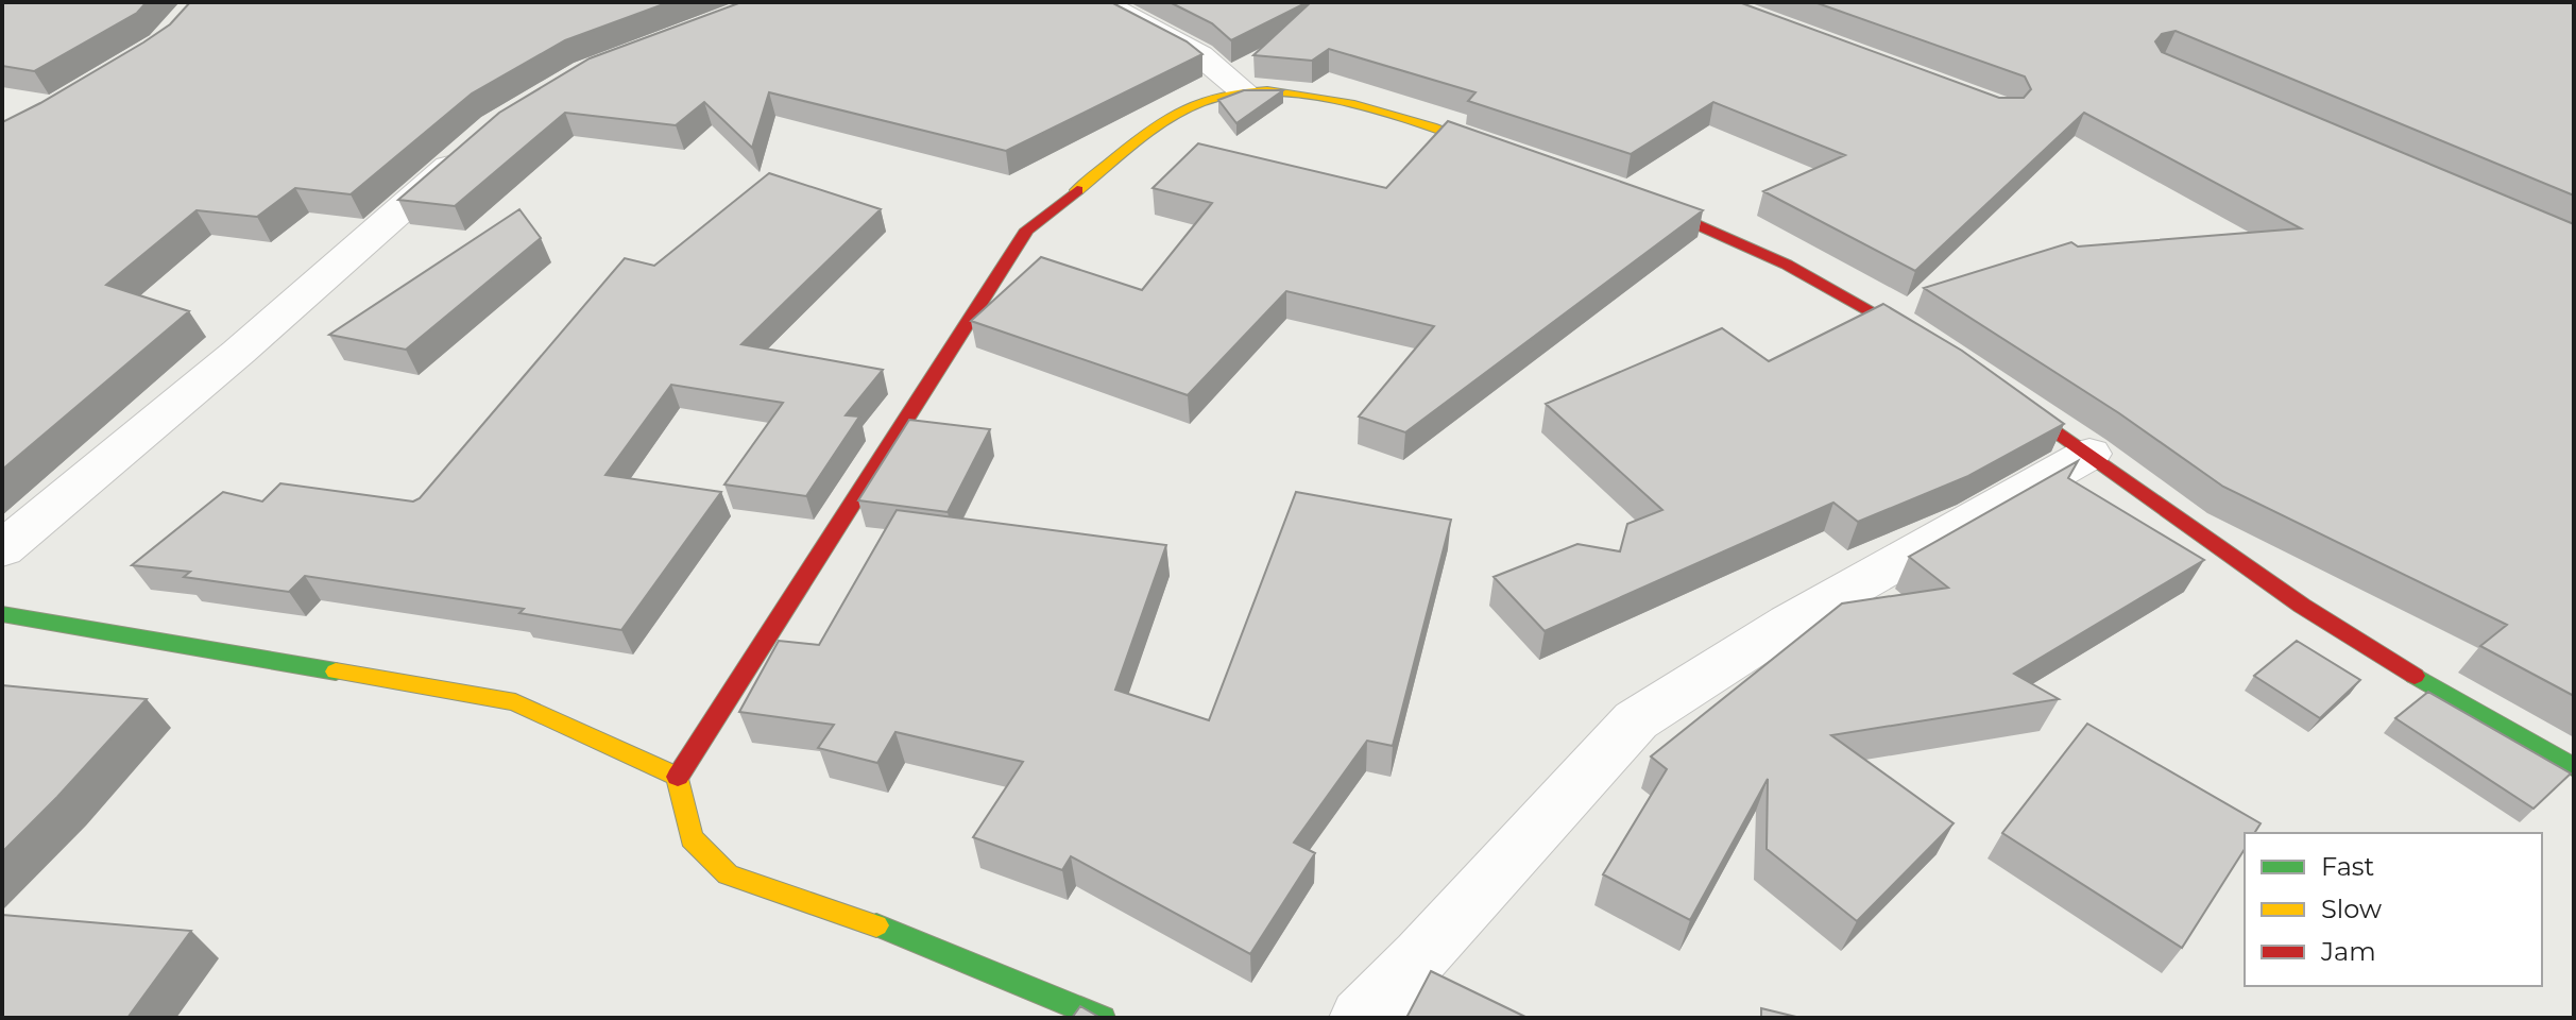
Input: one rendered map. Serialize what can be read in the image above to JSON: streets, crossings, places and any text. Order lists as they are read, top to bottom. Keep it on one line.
{"legend":["Fast","Slow","Jam"]}
